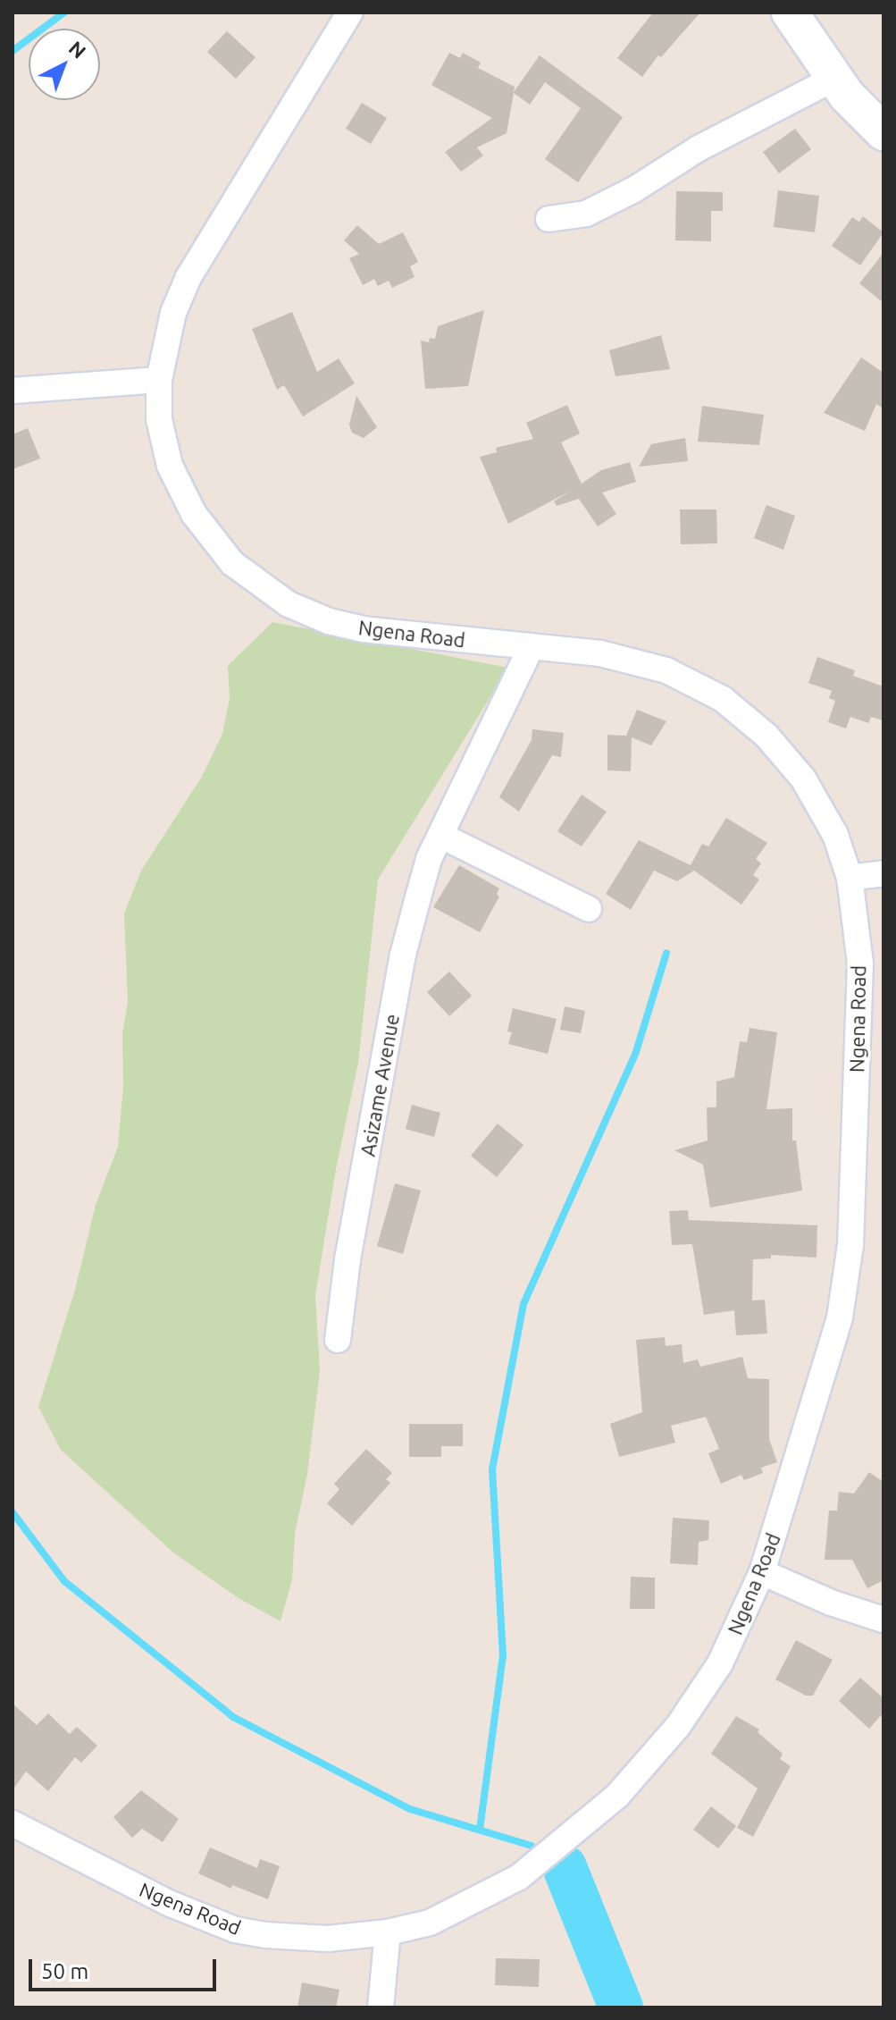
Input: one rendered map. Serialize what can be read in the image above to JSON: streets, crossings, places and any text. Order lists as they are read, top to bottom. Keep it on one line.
{"streets":{"street":["Ngena Road","Asizame Avenue"]},"crossings":[["Ngena Road","Asizame Avenue"]],"scale_bar":"50 m","north":"top right"}
